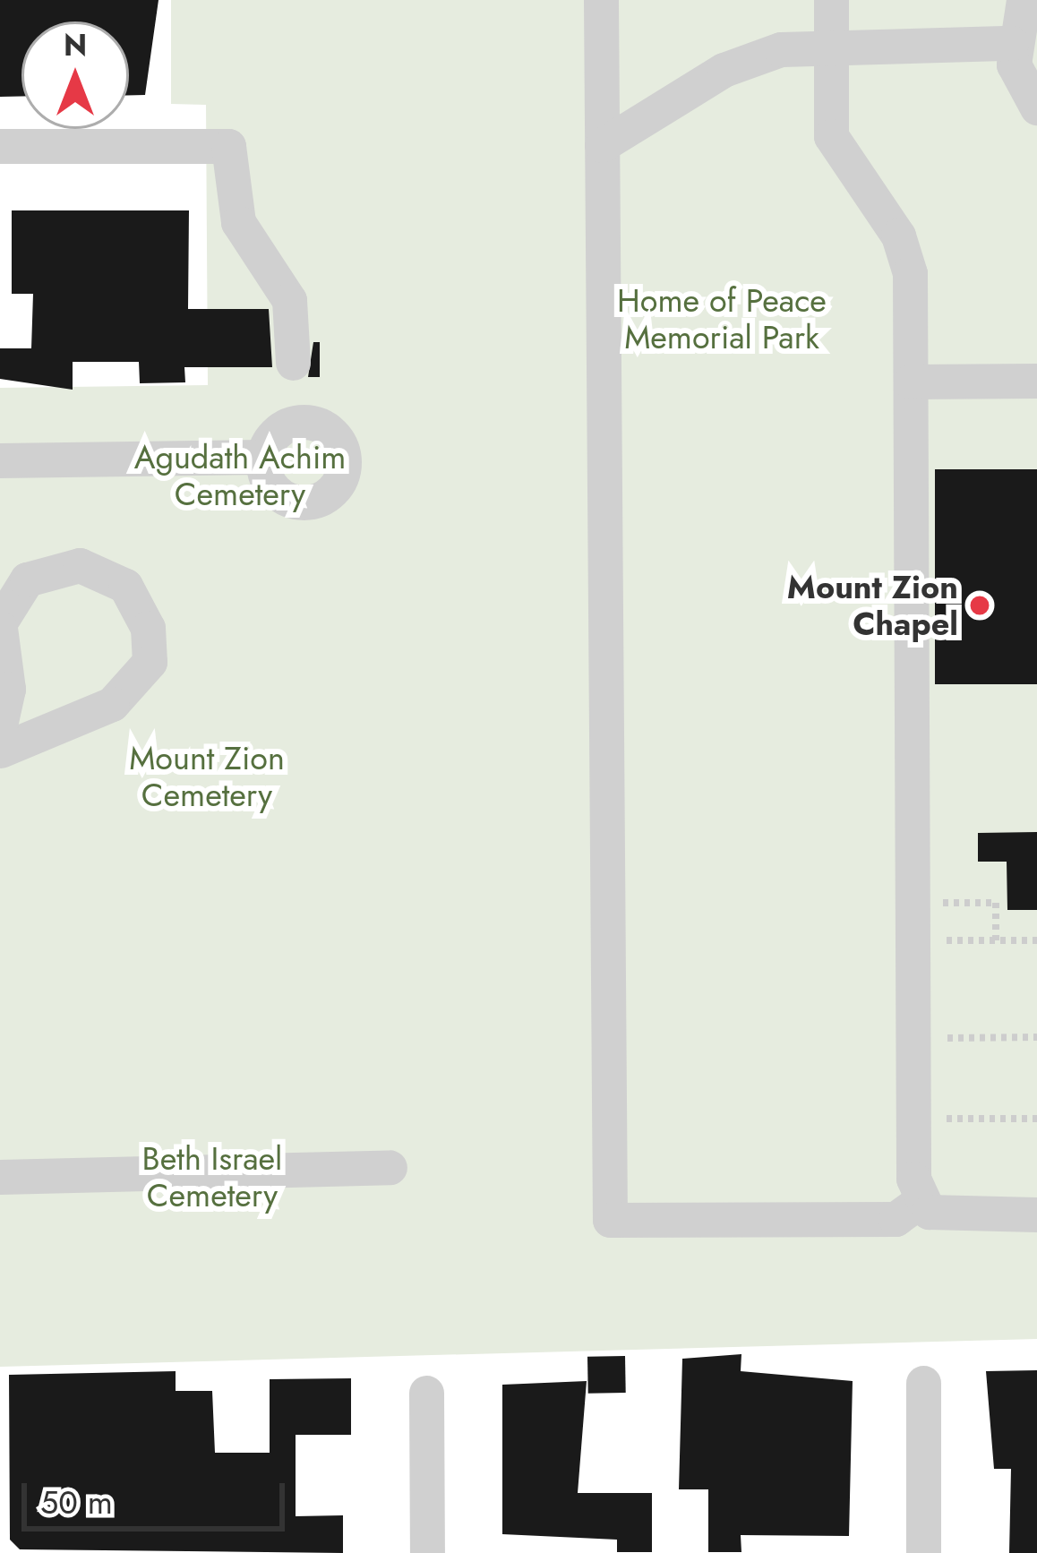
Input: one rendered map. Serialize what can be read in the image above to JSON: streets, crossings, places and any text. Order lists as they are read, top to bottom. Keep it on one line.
{"parks":["Home of Peace Memorial Park","Agudath Achim Cemetery","Mount Zion Cemetery","Beth Israel Cemetery"],"places":["Mount Zion Chapel"],"scale_bar":"50 m","north":"top"}
